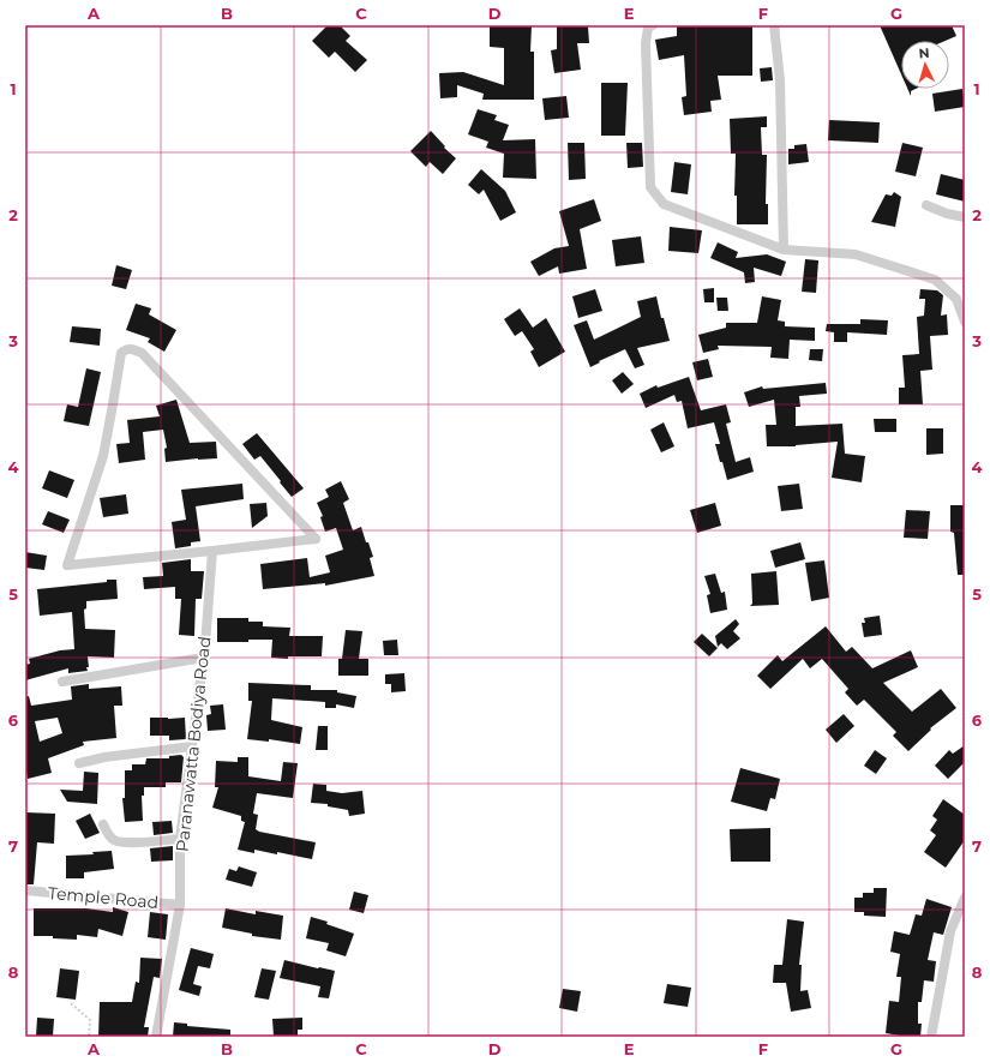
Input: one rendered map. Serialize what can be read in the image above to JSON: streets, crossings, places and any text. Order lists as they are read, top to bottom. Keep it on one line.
{"streets":{"street":["Paranawatta Bodiya Road","Temple Road"]},"crossings":[["Paranawatta Bodiya Road","Temple Road"]],"north":"top","grid":{"columns":["A","B","C","D","E","F","G"],"rows":["1","2","3","4","5","6","7","8"]}}
